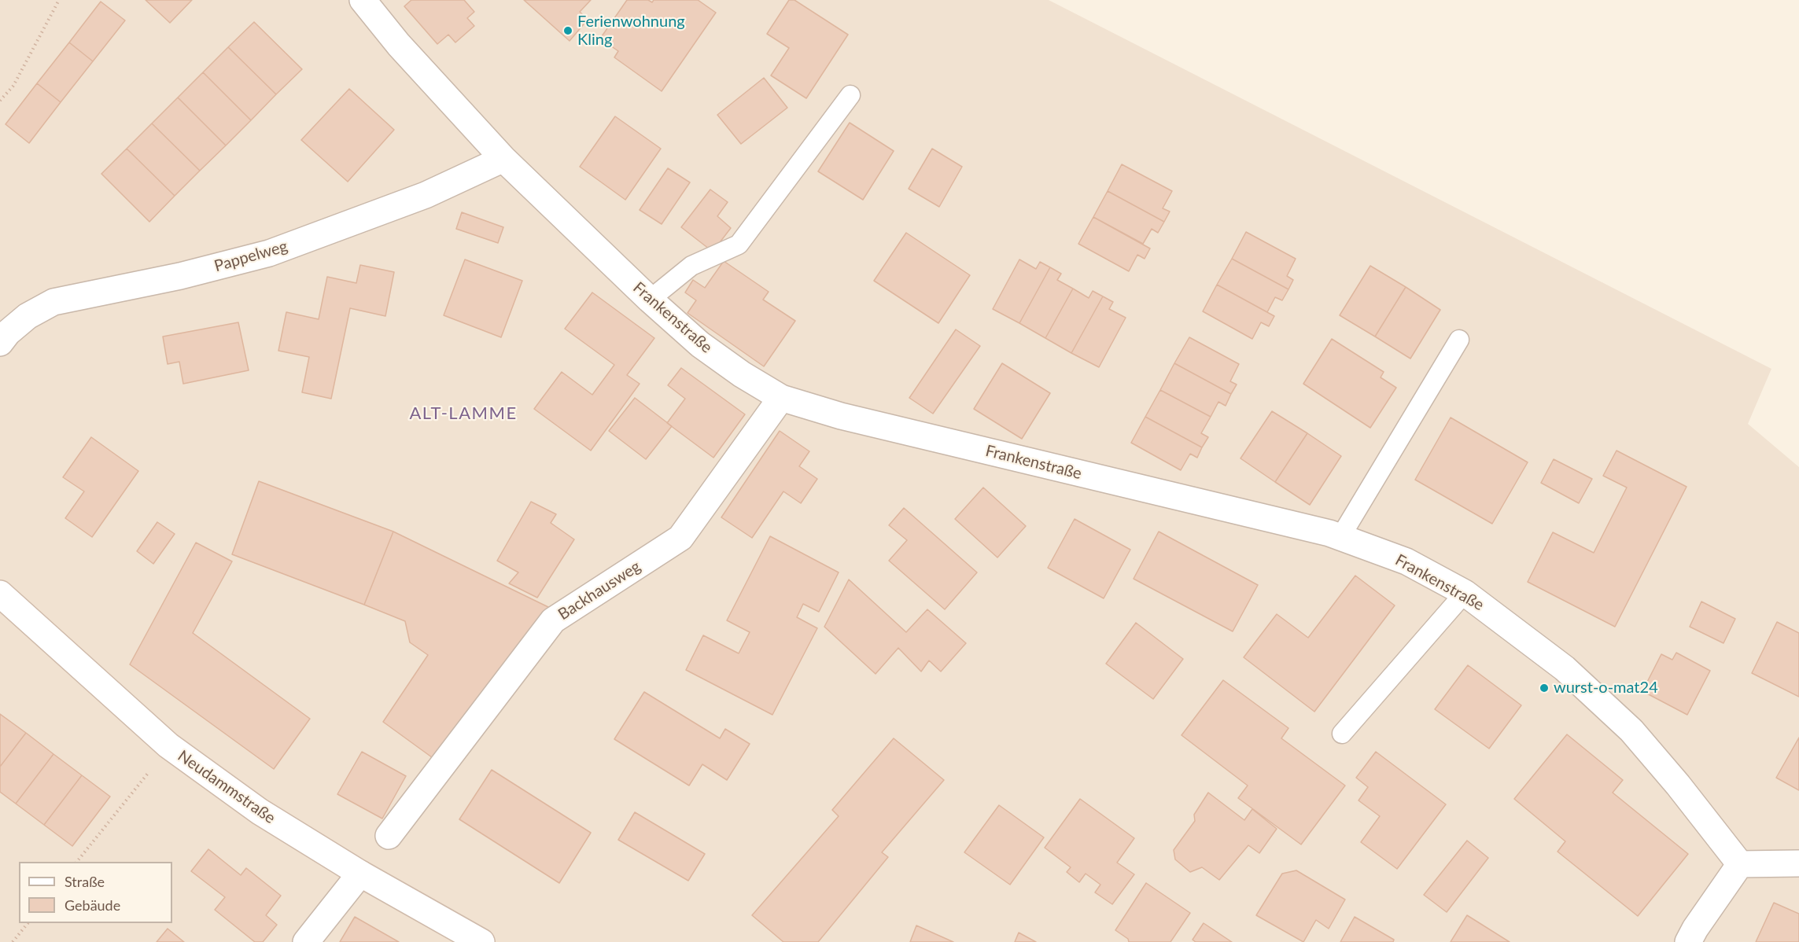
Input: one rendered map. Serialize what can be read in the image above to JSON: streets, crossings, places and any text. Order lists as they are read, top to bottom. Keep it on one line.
{"streets":{"street":["Pappelweg","Frankenstraße","Backhausweg","Neudammstraße"]},"crossings":[["Pappelweg","Frankenstraße"],["Frankenstraße","Backhausweg"]],"districts":["ALT-LAMME"],"places":["Ferienwohnung Kling","wurst-o-mat24"],"legend":["Straße","Gebäude"]}
